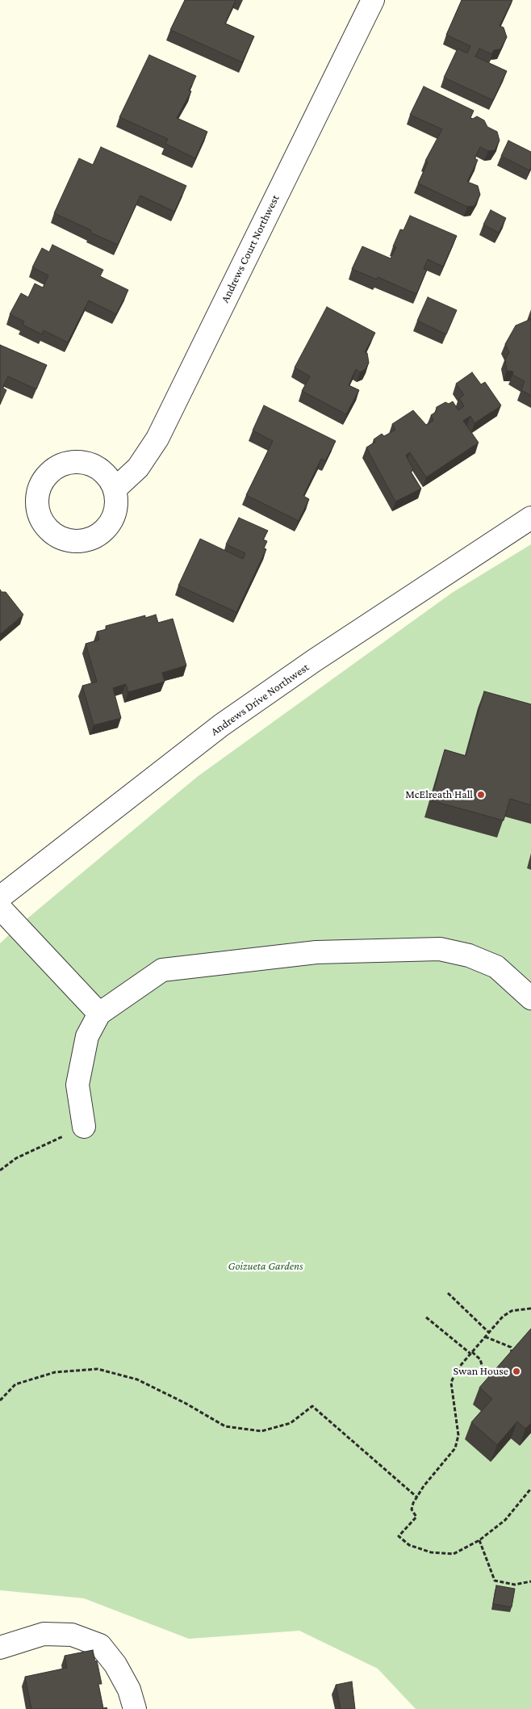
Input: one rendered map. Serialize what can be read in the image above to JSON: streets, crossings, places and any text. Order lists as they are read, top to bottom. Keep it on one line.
{"streets":{"street":["Andrews Court Northwest","Andrews Drive Northwest"]},"parks":["Goizueta Gardens"],"places":["McElreath Hall","Swan House"]}
